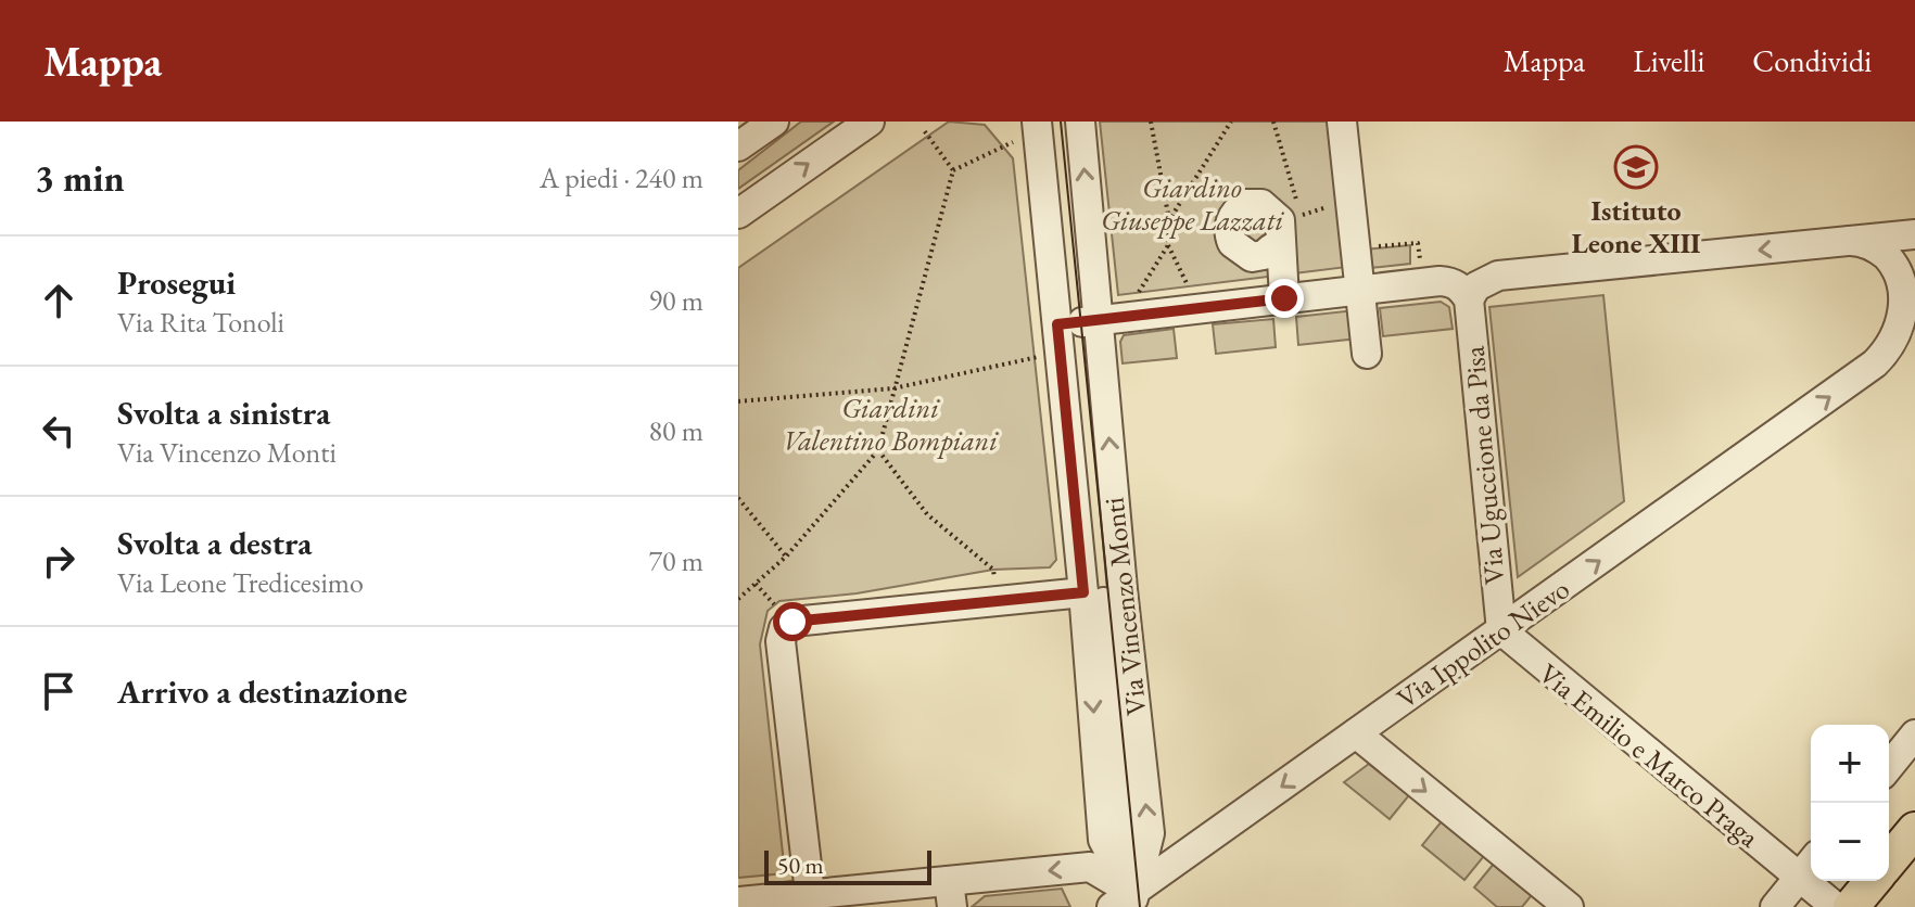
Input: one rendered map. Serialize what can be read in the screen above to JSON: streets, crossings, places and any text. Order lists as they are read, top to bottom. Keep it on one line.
{"streets":{"street":["Via Uguccione da Pisa","Via Vincenzo Monti","Via Ippolito Nievo","Via Emilio e Marco Praga"]},"crossings":[["Via Uguccione da Pisa","Via Ippolito Nievo"],["Via Uguccione da Pisa","Via Emilio e Marco Praga"],["Via Vincenzo Monti","Via Ippolito Nievo"],["Via Ippolito Nievo","Via Emilio e Marco Praga"]],"parks":["Giardino Giuseppe Lazzati","Giardini Valentino Bompiani"],"places":{"school or university":["Istituto Leone XIII"]},"scale_bar":"50 m","page":{"header":"Mappa","nav":["Mappa","Livelli","Condividi"],"heading":["3 min","A piedi · 240 m"],"list":[["Prosegui","Via Rita Tonoli","90 m"],["Svolta a sinistra","Via Vincenzo Monti","80 m"],["Svolta a destra","Via Leone Tredicesimo","70 m"],"Arrivo a destinazione"],"map_buttons":["+","−"],"scale":"50 m"}}
